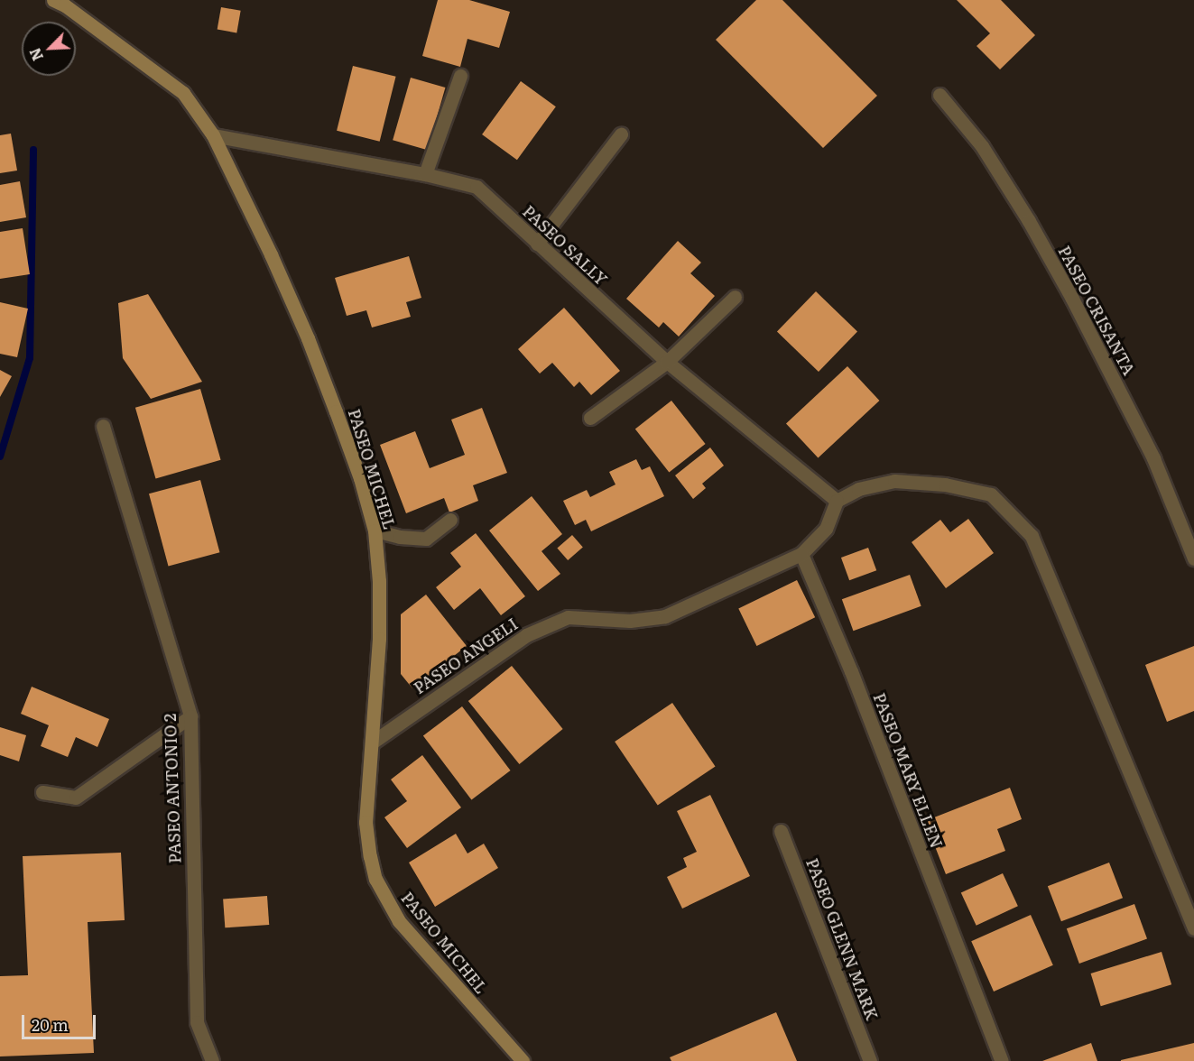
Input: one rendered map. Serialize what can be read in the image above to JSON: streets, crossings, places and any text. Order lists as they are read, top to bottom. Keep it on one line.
{"streets":{"street":["PASEO SALLY","PASEO CRISANTA","PASEO MICHEL","PASEO ANGELI","PASEO MARY ELLEN","PASEO ANTONIO 2","PASEO GLENN MARK"]},"crossings":[["PASEO SALLY","PASEO MICHEL"],["PASEO MICHEL","PASEO ANGELI"],["PASEO ANGELI","PASEO MARY ELLEN"]],"scale_bar":"20 m","north":"bottom left"}
